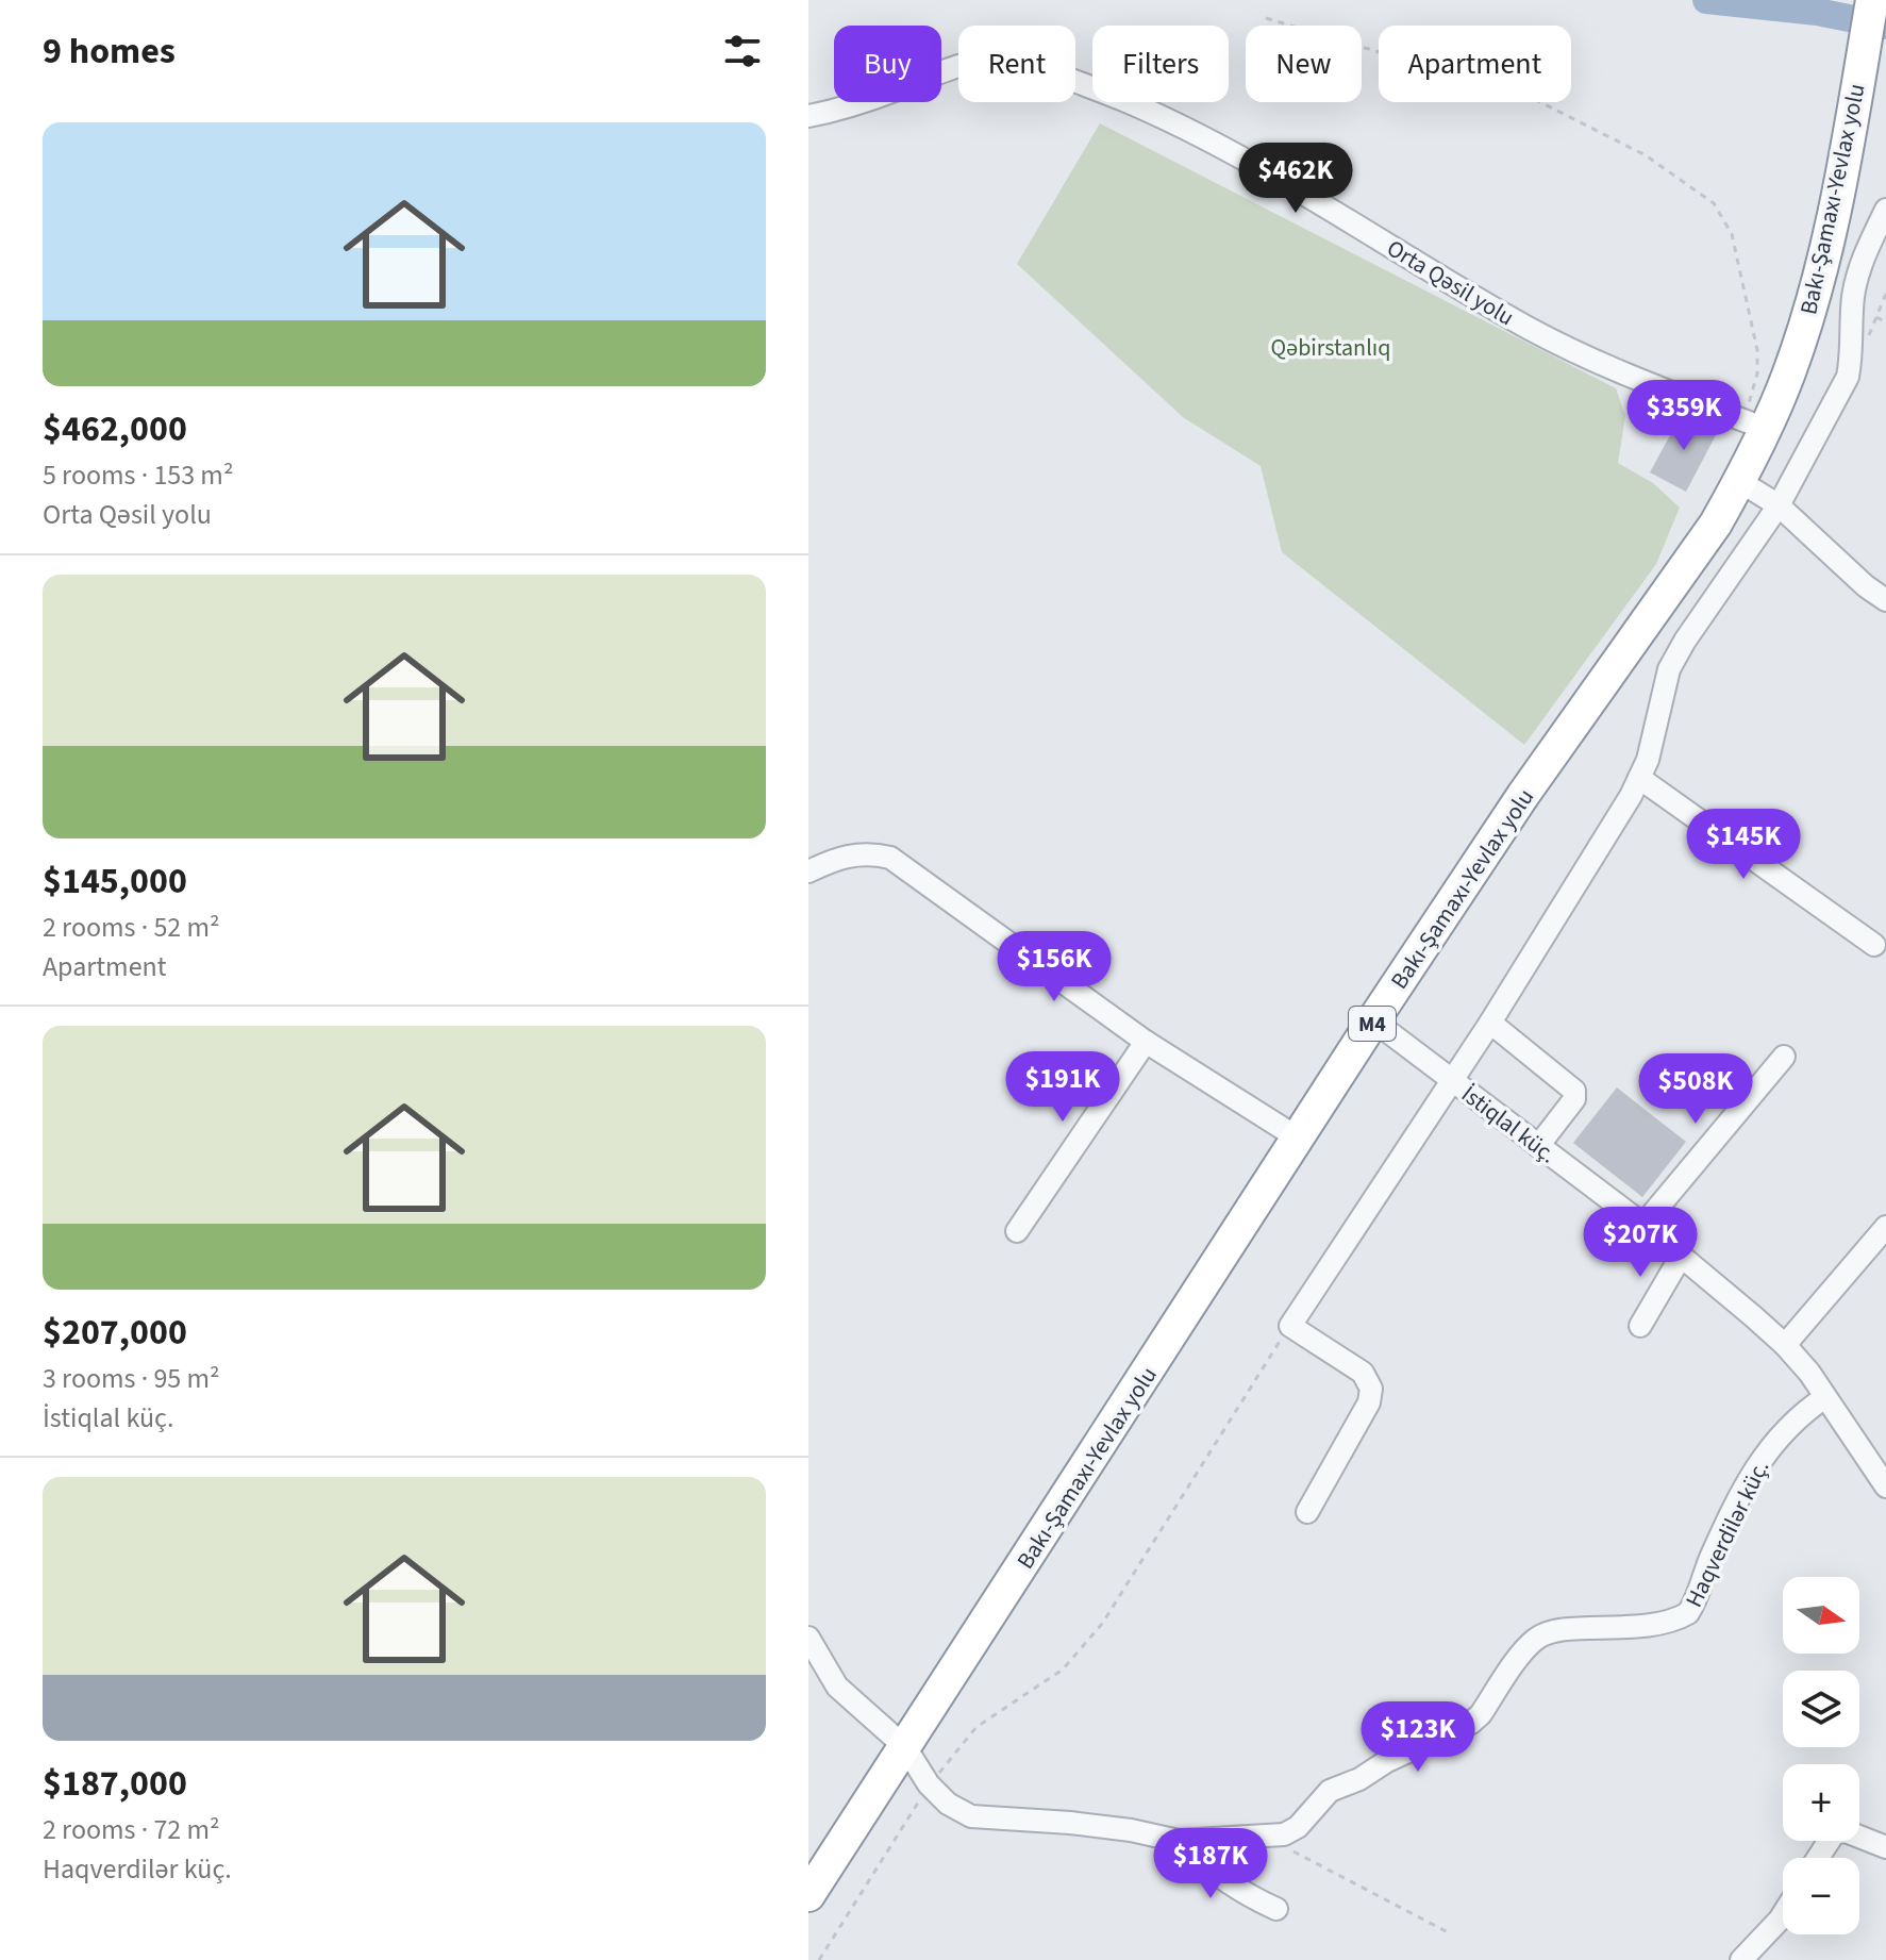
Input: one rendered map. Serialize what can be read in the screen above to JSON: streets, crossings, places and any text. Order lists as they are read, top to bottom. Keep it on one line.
{"streets":{"highway":["Bakı-Şamaxı-Yevlax yolu","M4"],"street":["Orta Qəsil yolu","İstiqlal küç.","Haqverdilər küç."]},"crossings":[["Bakı-Şamaxı-Yevlax yolu","Orta Qəsil yolu"],["Bakı-Şamaxı-Yevlax yolu","İstiqlal küç."],["İstiqlal küç.","Haqverdilər küç."]],"parks":["Qəbirstanlıq"],"north":"right","page":{"heading":"9 homes","chip":["Buy","Rent","Filters","New","Apartment"],"list":[{"name":"$462,000","note":"5 rooms · 153 m² · Orta Qəsil yolu"},{"name":"$145,000","note":"2 rooms · 52 m² · Apartment"},{"name":"$207,000","note":"3 rooms · 95 m² · İstiqlal küç."},{"name":"$187,000","note":"2 rooms · 72 m² · Haqverdilər küç."}],"price":["$462K","$359K","$145K","$156K","$191K","$508K","$207K","$123K","$187K"],"map_buttons":["+","−"]}}
